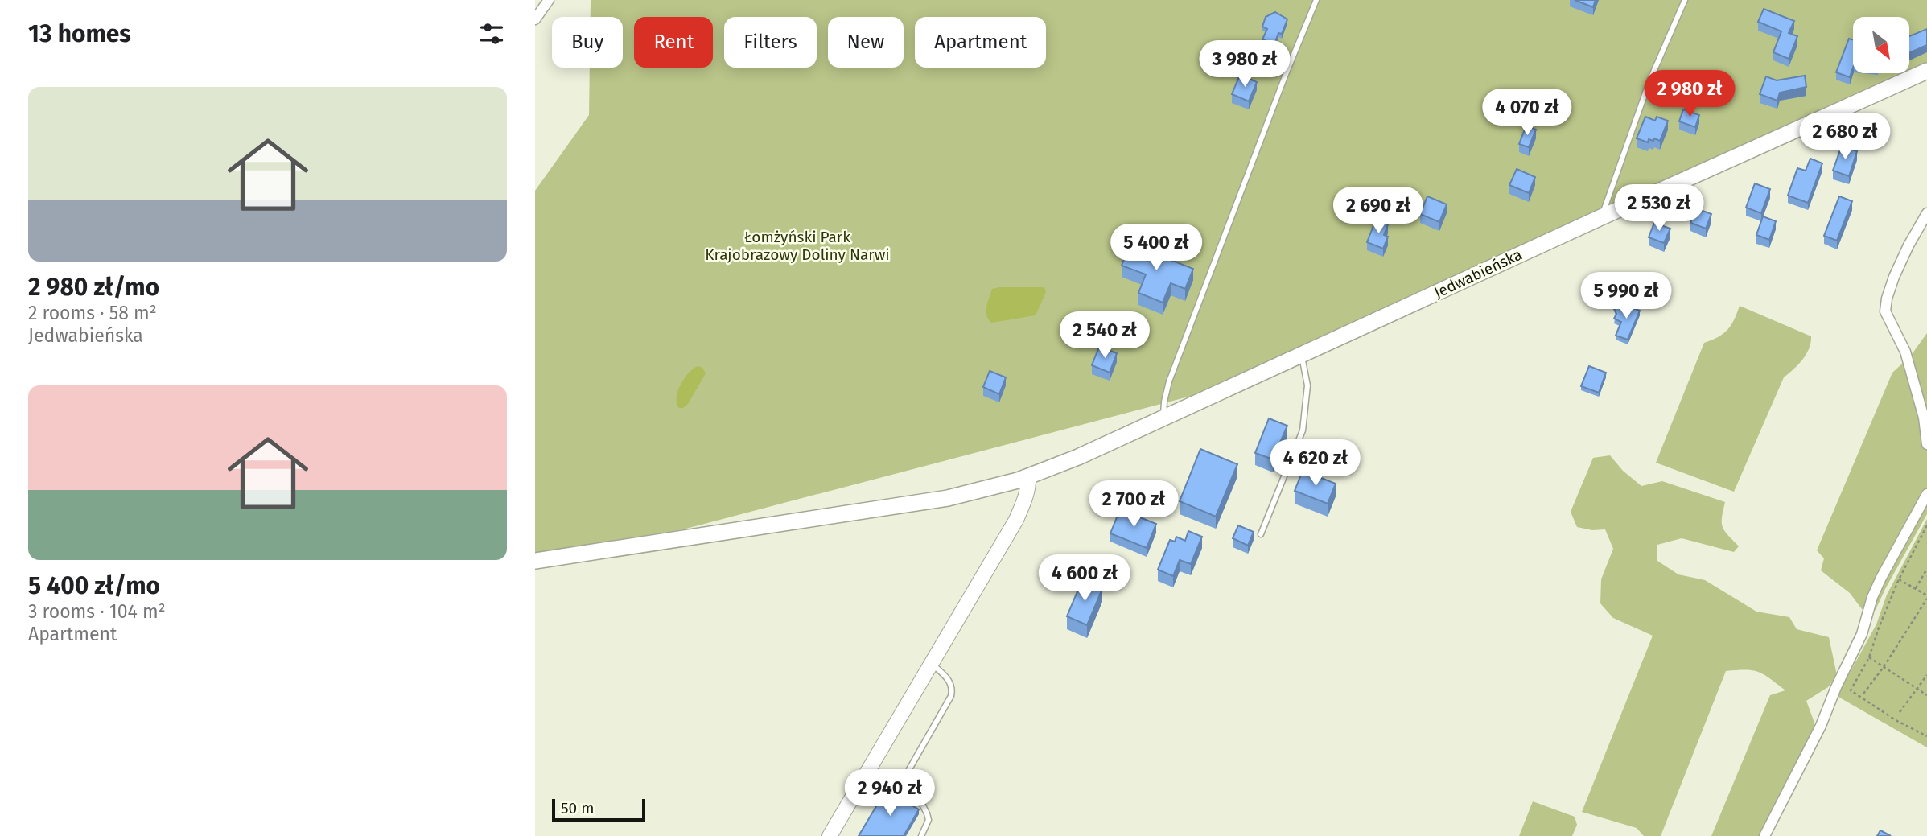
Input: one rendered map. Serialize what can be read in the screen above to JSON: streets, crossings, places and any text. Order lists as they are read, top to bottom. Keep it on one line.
{"streets":{"main road":["Jedwabieńska"]},"parks":["Łomżyński Park Krajobrazowy Doliny Narwi"],"scale_bar":"50 m","north":"bottom right","page":{"heading":"13 homes","chip":["Buy","Rent","Filters","New","Apartment"],"price":["3 980 zł","2 980 zł","4 070 zł","2 680 zł","2 530 zł","2 690 zł","5 400 zł","5 990 zł","2 540 zł","4 620 zł","2 700 zł","4 600 zł","2 940 zł"],"list":[{"name":"2 980 zł/mo","note":"2 rooms · 58 m² · Jedwabieńska"},{"name":"5 400 zł/mo","note":"3 rooms · 104 m² · Apartment"}],"scale":"50 m"}}
